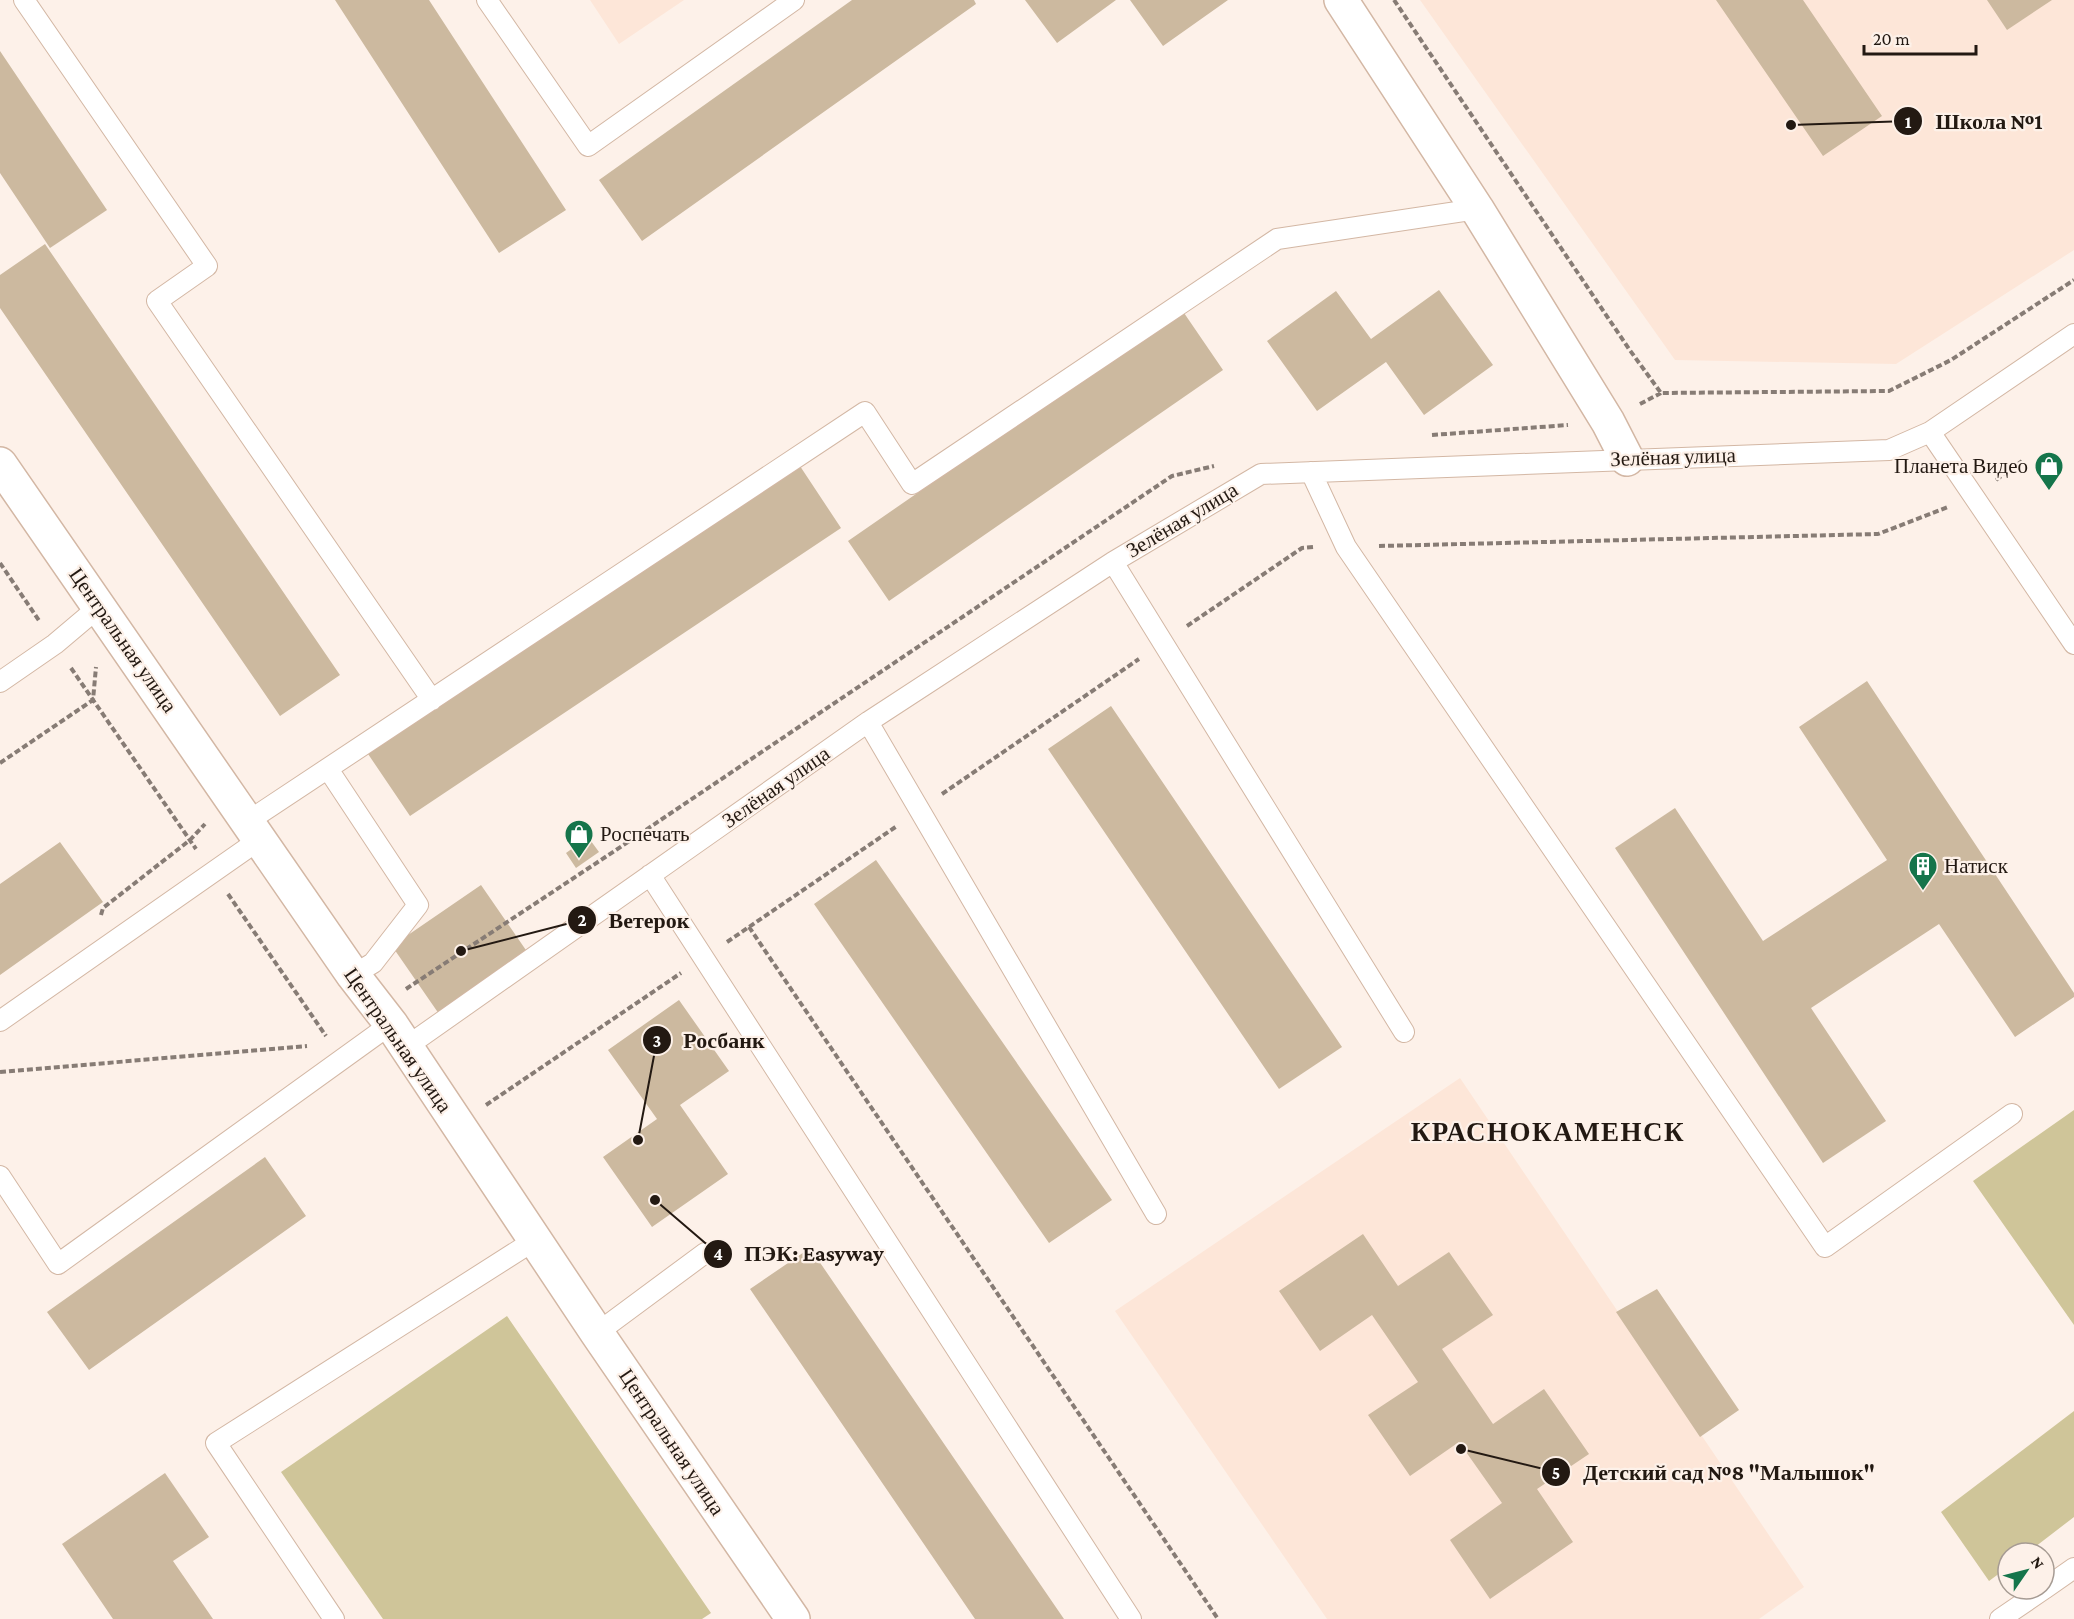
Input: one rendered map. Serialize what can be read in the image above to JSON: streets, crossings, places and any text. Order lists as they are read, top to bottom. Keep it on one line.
{"streets":{"street":["Центральная улица"],"lane":["Зелёная улица"]},"crossings":[["Зелёная улица","Центральная улица"]],"districts":["КРАСНОКАМЕНСК"],"places":{"other":["Школа №1","Ветерок","Росбанк","ПЭК: Easyway","Детский сад №8 \"Малышок\""],"shop":["Планета Видео","Роспечать"],"building":["Натиск"]},"scale_bar":"20 m","north":"top right"}
